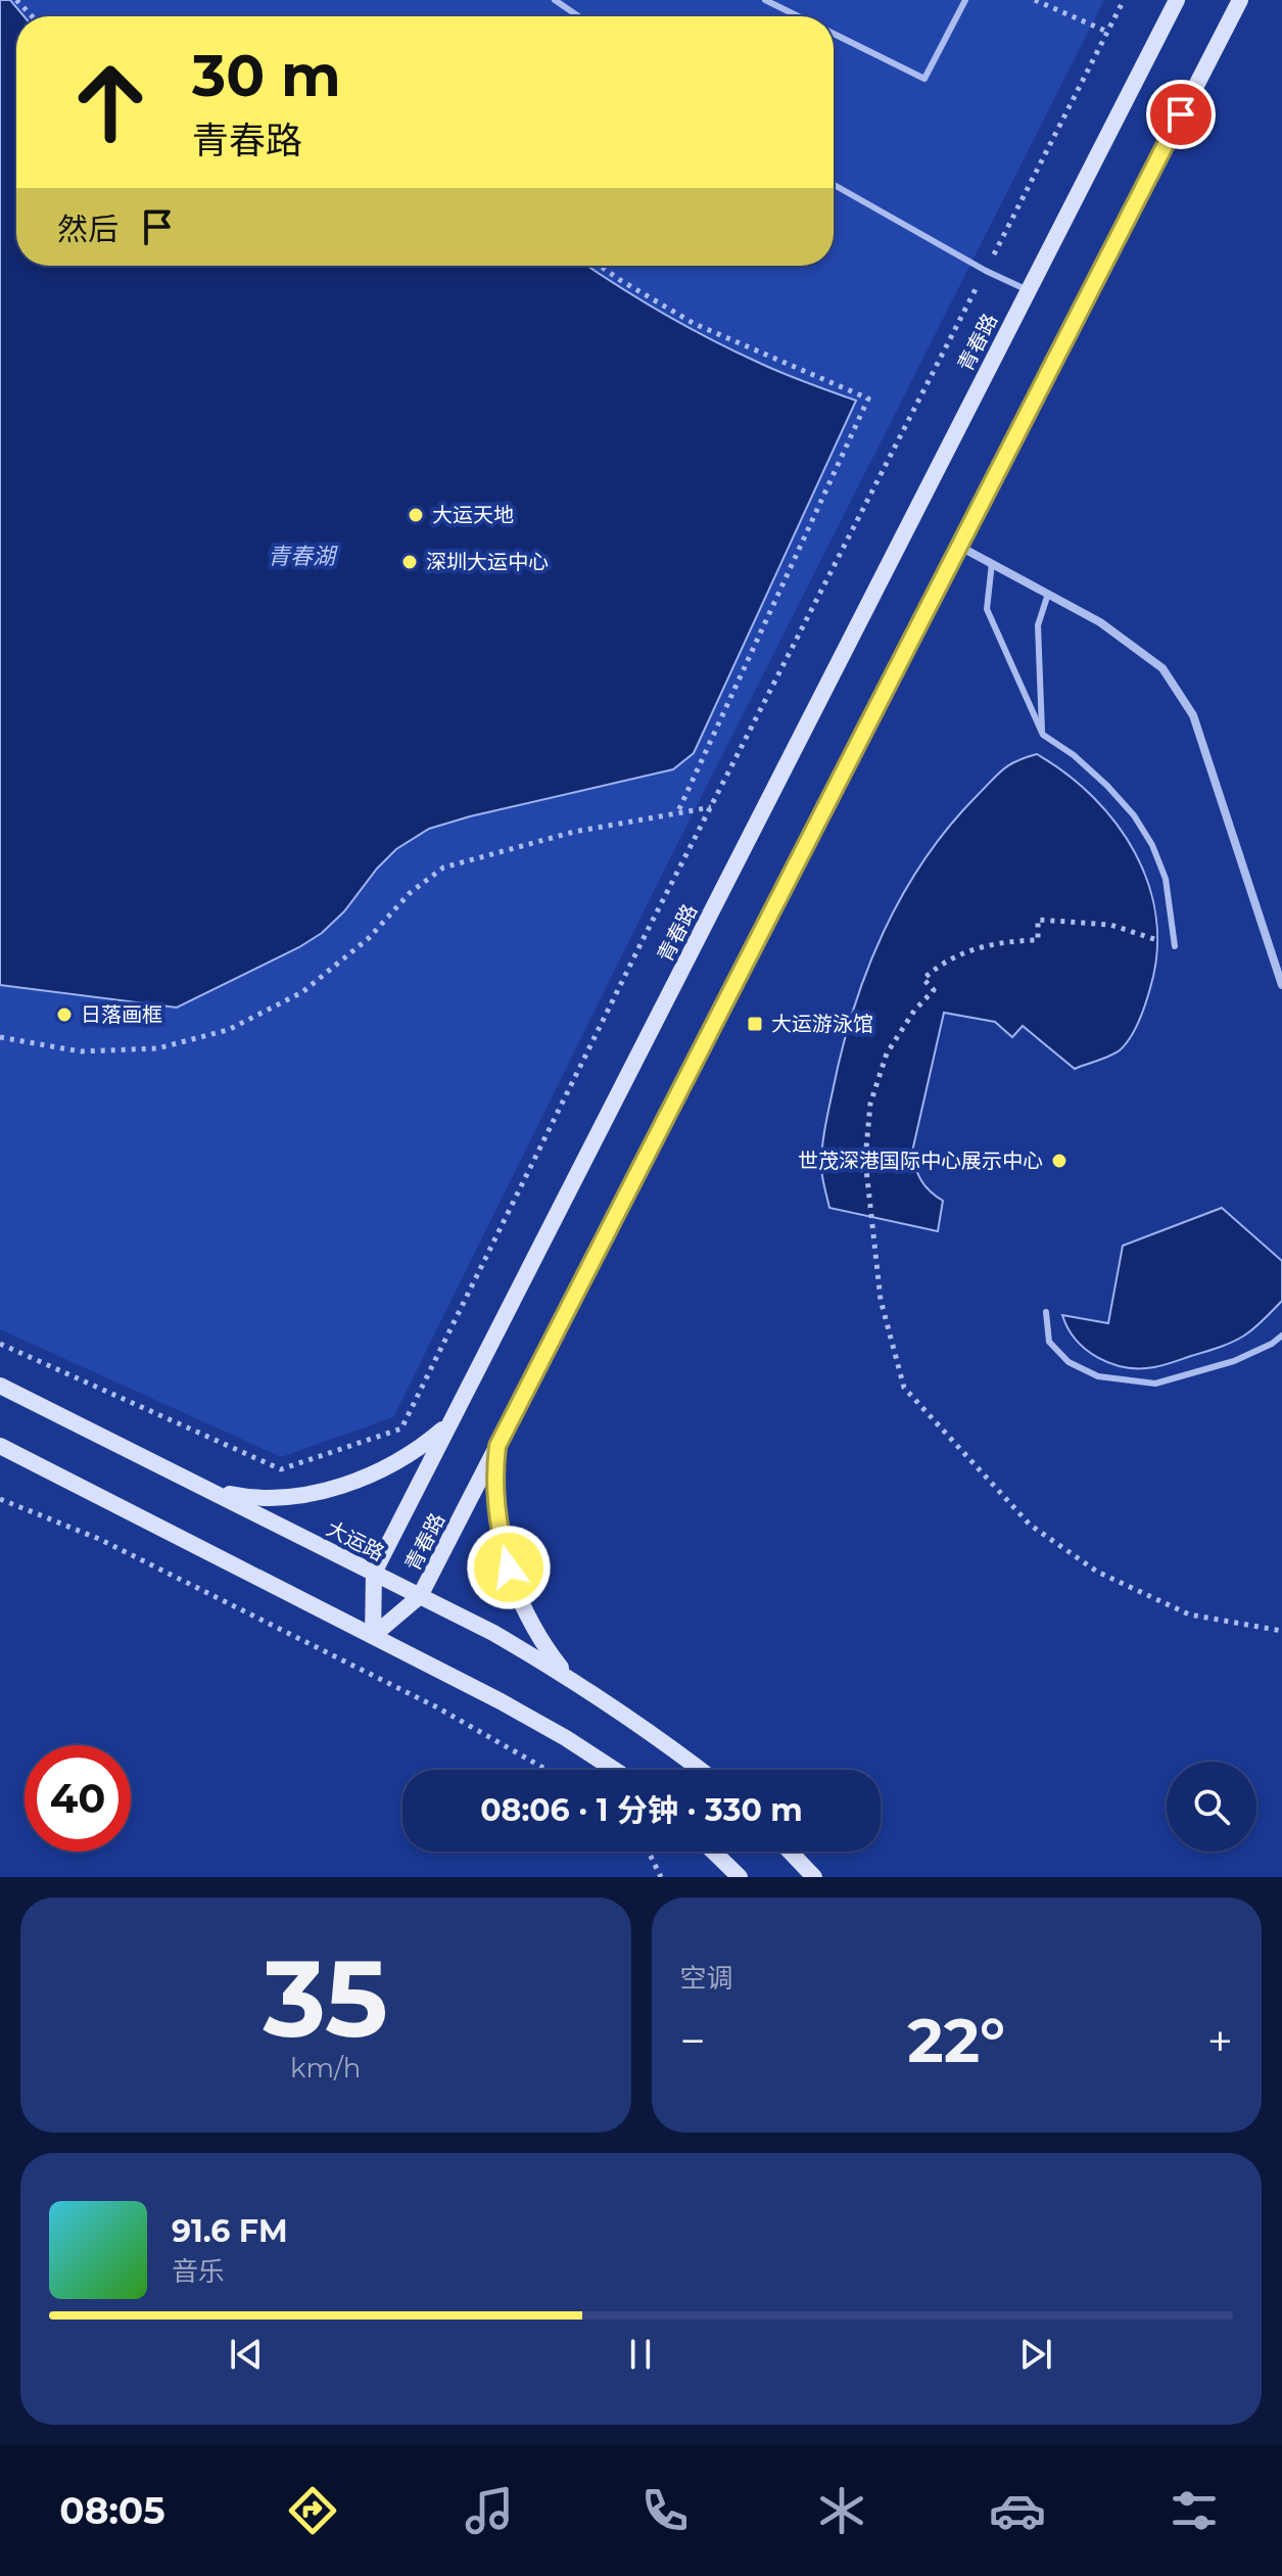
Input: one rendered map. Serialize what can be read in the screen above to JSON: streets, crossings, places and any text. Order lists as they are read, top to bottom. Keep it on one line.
{"streets":{"street":["青春路","大运路"]},"crossings":[["青春路","大运路"]],"water":["青春湖"],"places":{"other":["大运天地","深圳大运中心","日落画框","世茂深港国际中心展示中心"],"transit":["大运游泳馆"]},"page":{"turn":["30 m","青春路"],"then":"然后","limit":"40","trip":"08:06 · 1 分钟 · 330 m","tile":[["35","km/h"],"空调"],"heat":["−","22°","+"],"song":["91.6 FM","音乐"],"tabs":"08:05"}}
